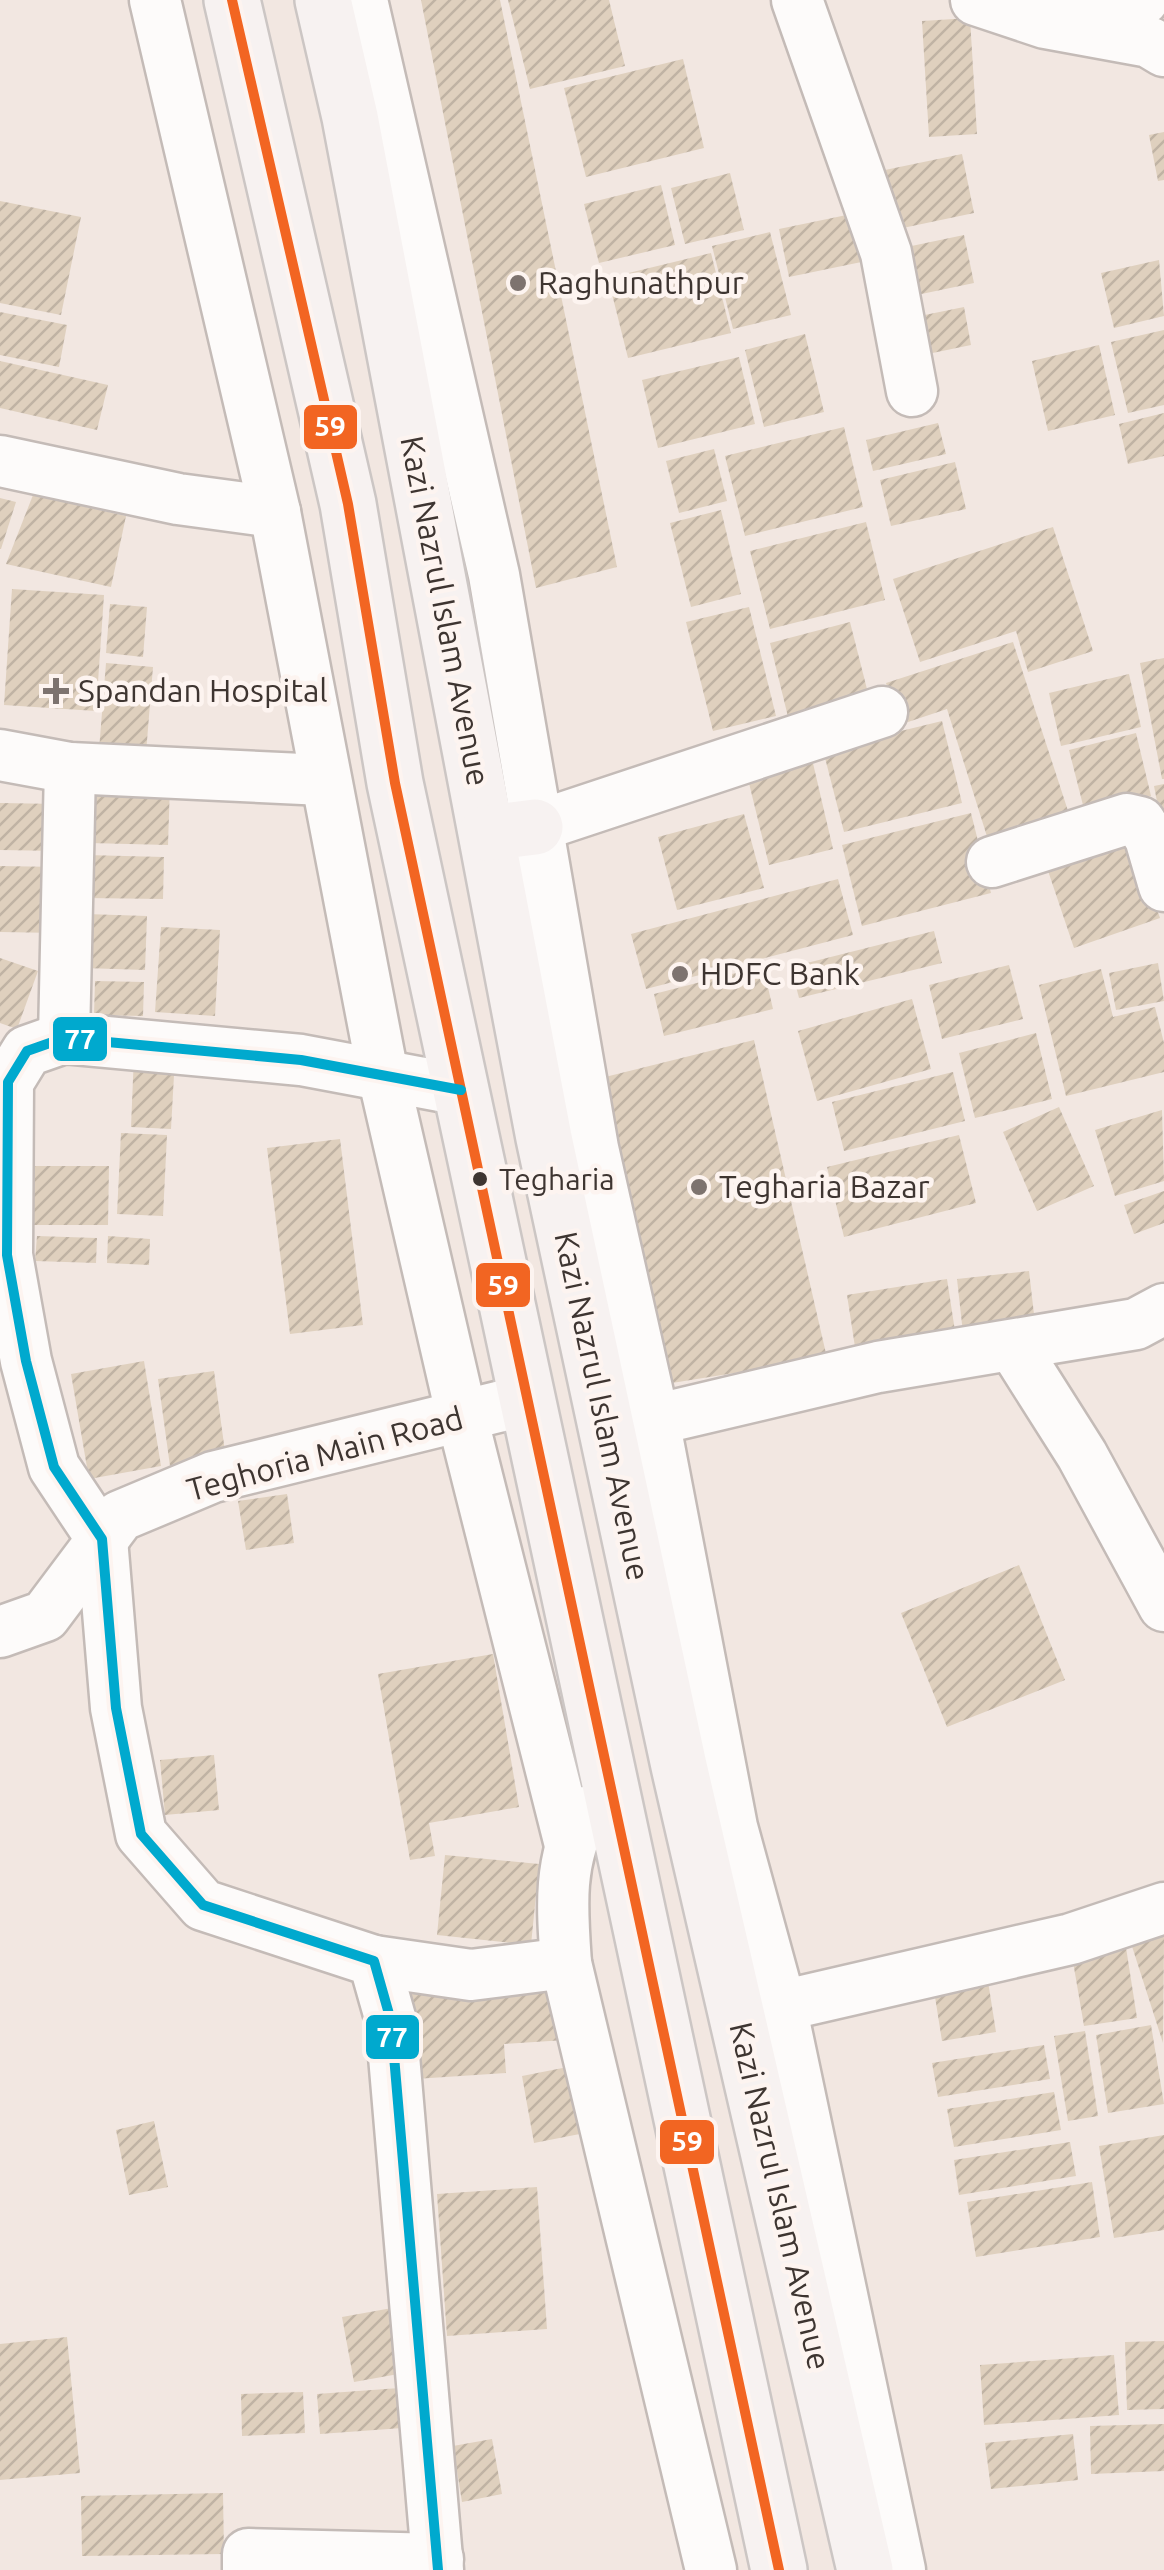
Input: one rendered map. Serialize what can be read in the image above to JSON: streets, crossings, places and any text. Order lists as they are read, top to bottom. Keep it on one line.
{"streets":{"main road":["Kazi Nazrul Islam Avenue"],"street":["Teghoria Main Road"]},"places":{"other":["Raghunathpur","HDFC Bank","Tegharia","Tegharia Bazar"],"health":["Spandan Hospital"]},"lines":["transit line 59","transit line 77"]}
